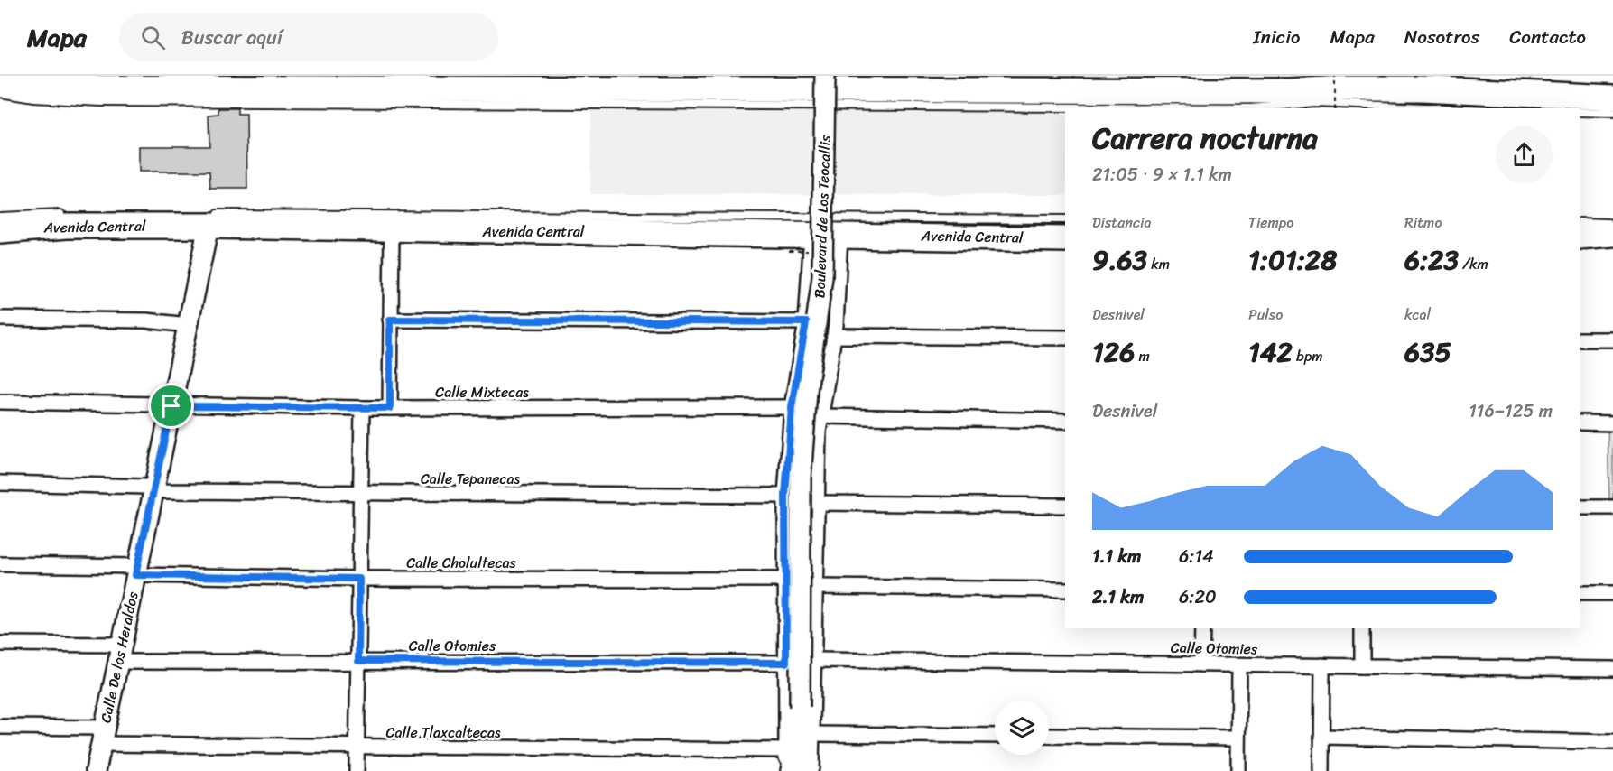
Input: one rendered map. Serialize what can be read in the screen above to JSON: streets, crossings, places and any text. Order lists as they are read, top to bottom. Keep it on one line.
{"streets":{"highway":["Avenida Central"],"street":["Boulevard de Los Teocallis","Calle Mixtecas","Calle Tepanecas","Calle Cholultecas","Calle Otomies","Calle De los Heraldos","Calle Tlaxcaltecas"]},"crossings":[["Boulevard de Los Teocallis","Avenida Central"],["Boulevard de Los Teocallis","Calle Mixtecas"],["Boulevard de Los Teocallis","Calle Tepanecas"],["Boulevard de Los Teocallis","Calle Cholultecas"],["Boulevard de Los Teocallis","Calle Otomies"],["Boulevard de Los Teocallis","Calle Tlaxcaltecas"],["Avenida Central","Calle De los Heraldos"],["Calle Mixtecas","Calle De los Heraldos"],["Calle Tepanecas","Calle De los Heraldos"],["Calle Cholultecas","Calle De los Heraldos"],["Calle Otomies","Calle De los Heraldos"],["Calle De los Heraldos","Calle Tlaxcaltecas"]],"page":{"header":"Mapa","search":"Buscar aquí","nav":["Inicio","Mapa","Nosotros","Contacto"],"heading":["Carrera nocturna","21:05 · 9 × 1.1 km"],"stats":[["Distancia","9.63 km"],["Tiempo","1:01:28"],["Ritmo","6:23 /km"],["Desnivel","126 m"],["Pulso","142 bpm"],["kcal","635"]],"chart":["Desnivel","116–125 m"],"list":[{"name":"1.1 km","note":"6:14"},{"name":"2.1 km","note":"6:20"}]}}
